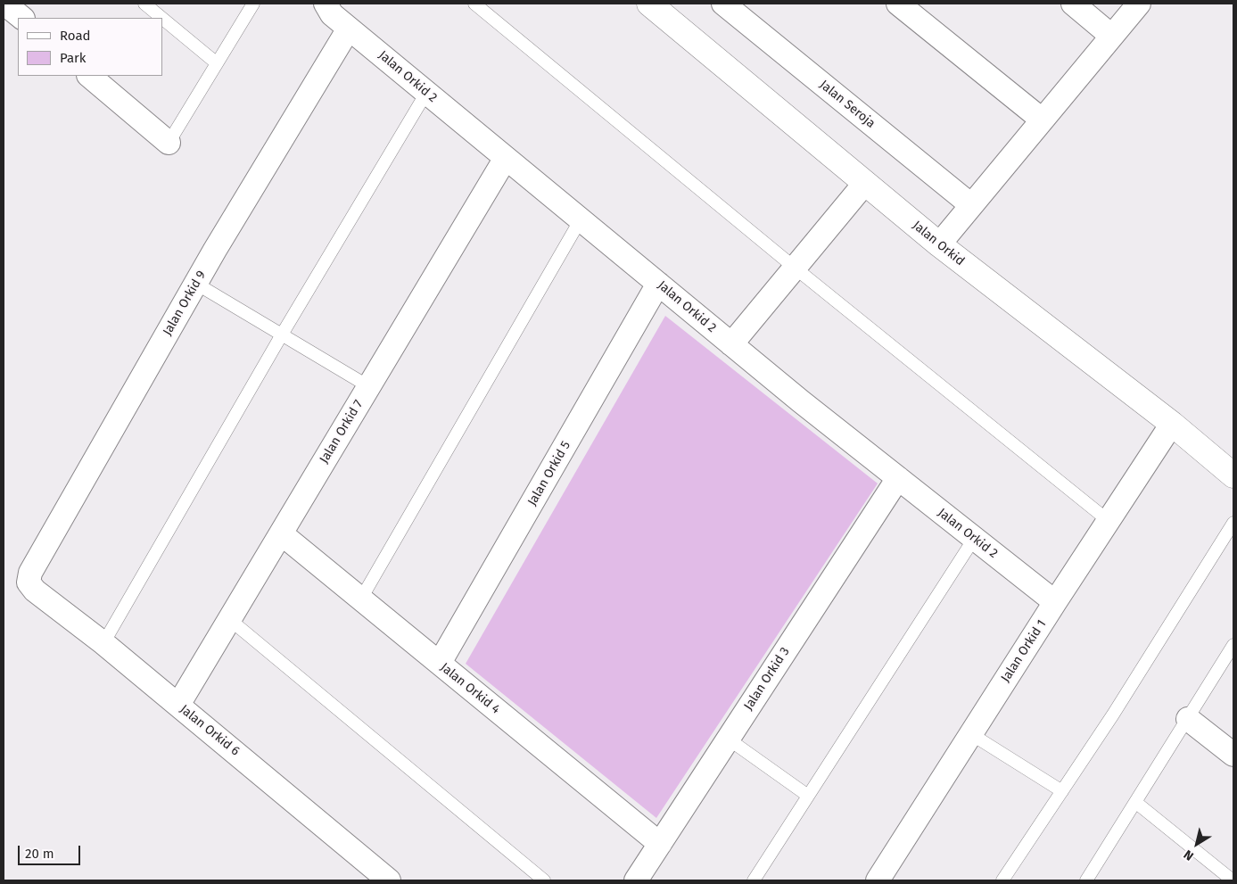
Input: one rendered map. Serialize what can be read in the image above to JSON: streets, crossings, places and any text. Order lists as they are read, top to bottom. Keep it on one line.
{"streets":{"street":["Jalan Orkid 2","Jalan Seroja","Jalan Orkid","Jalan Orkid 9","Jalan Orkid 7","Jalan Orkid 5","Jalan Orkid 1","Jalan Orkid 3","Jalan Orkid 4","Jalan Orkid 6"]},"crossings":[["Jalan Orkid 2","Jalan Orkid 9"],["Jalan Orkid 2","Jalan Orkid 7"],["Jalan Orkid 2","Jalan Orkid 5"],["Jalan Orkid 2","Jalan Orkid 1"],["Jalan Orkid 2","Jalan Orkid 3"],["Jalan Orkid","Jalan Orkid 1"],["Jalan Orkid 9","Jalan Orkid 6"],["Jalan Orkid 7","Jalan Orkid 4"],["Jalan Orkid 7","Jalan Orkid 6"],["Jalan Orkid 5","Jalan Orkid 4"],["Jalan Orkid 3","Jalan Orkid 4"]],"legend":["Road","Park"],"scale_bar":"20 m","north":"bottom left"}
